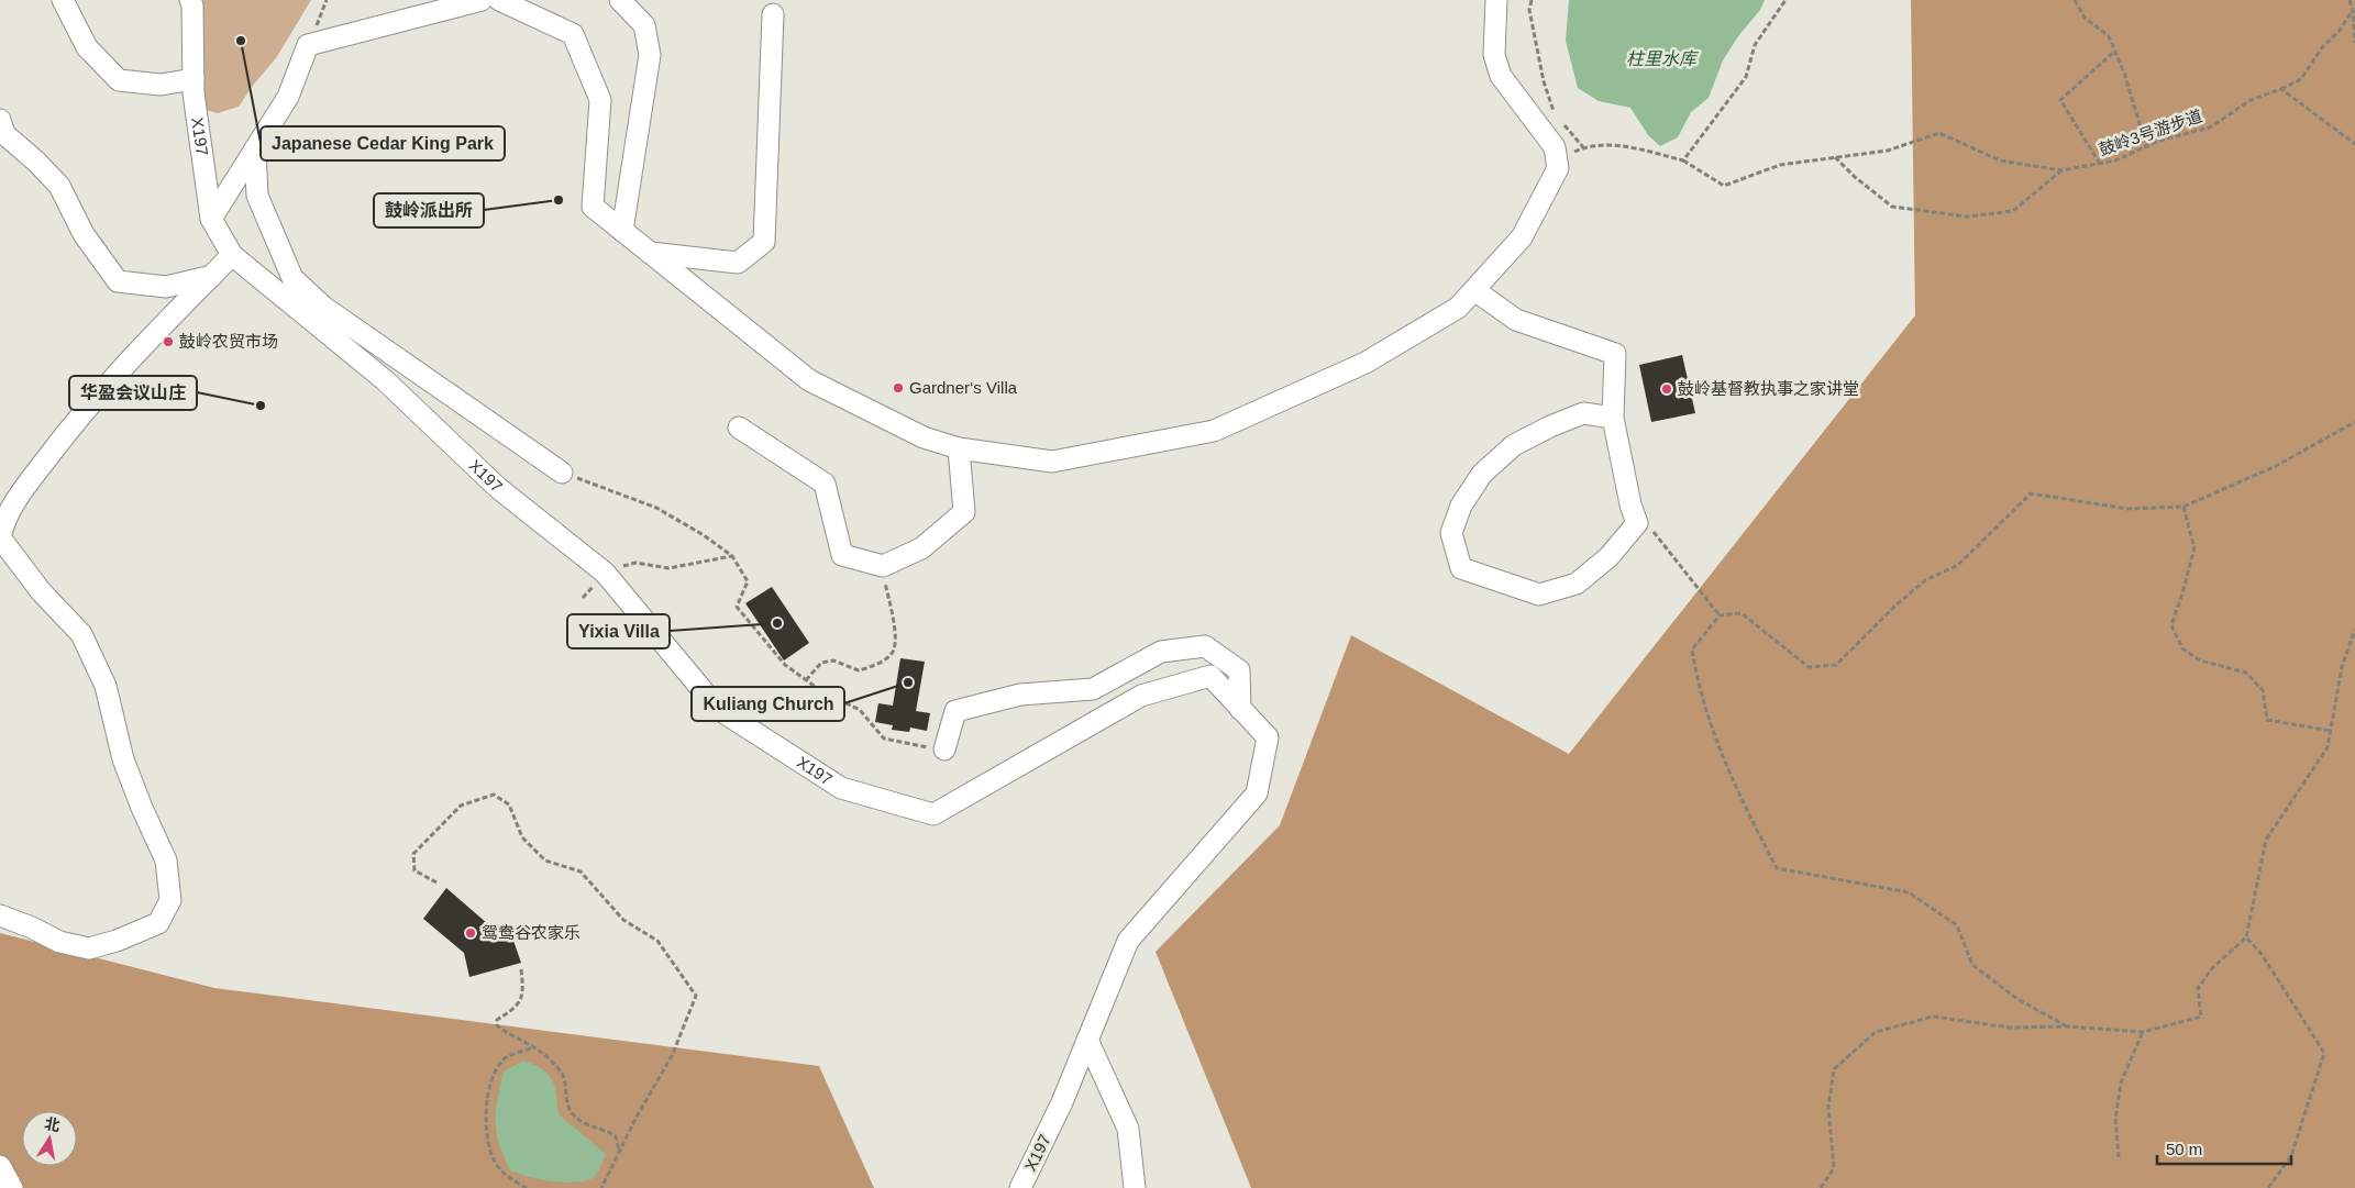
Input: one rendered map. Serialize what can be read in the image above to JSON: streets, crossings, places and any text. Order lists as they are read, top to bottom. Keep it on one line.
{"streets":{"street":["X197"],"path":["鼓岭3号游步道"]},"water":["柱里水库"],"places":["Japanese Cedar King Park","鼓岭派出所","鼓岭农贸市场","Gardner‘s Villa","鼓岭基督教执事之家讲堂","华盈会议山庄","Yixia Villa","Kuliang Church","鸳鸯谷农家乐"],"scale_bar":"50 m","north":"top"}
